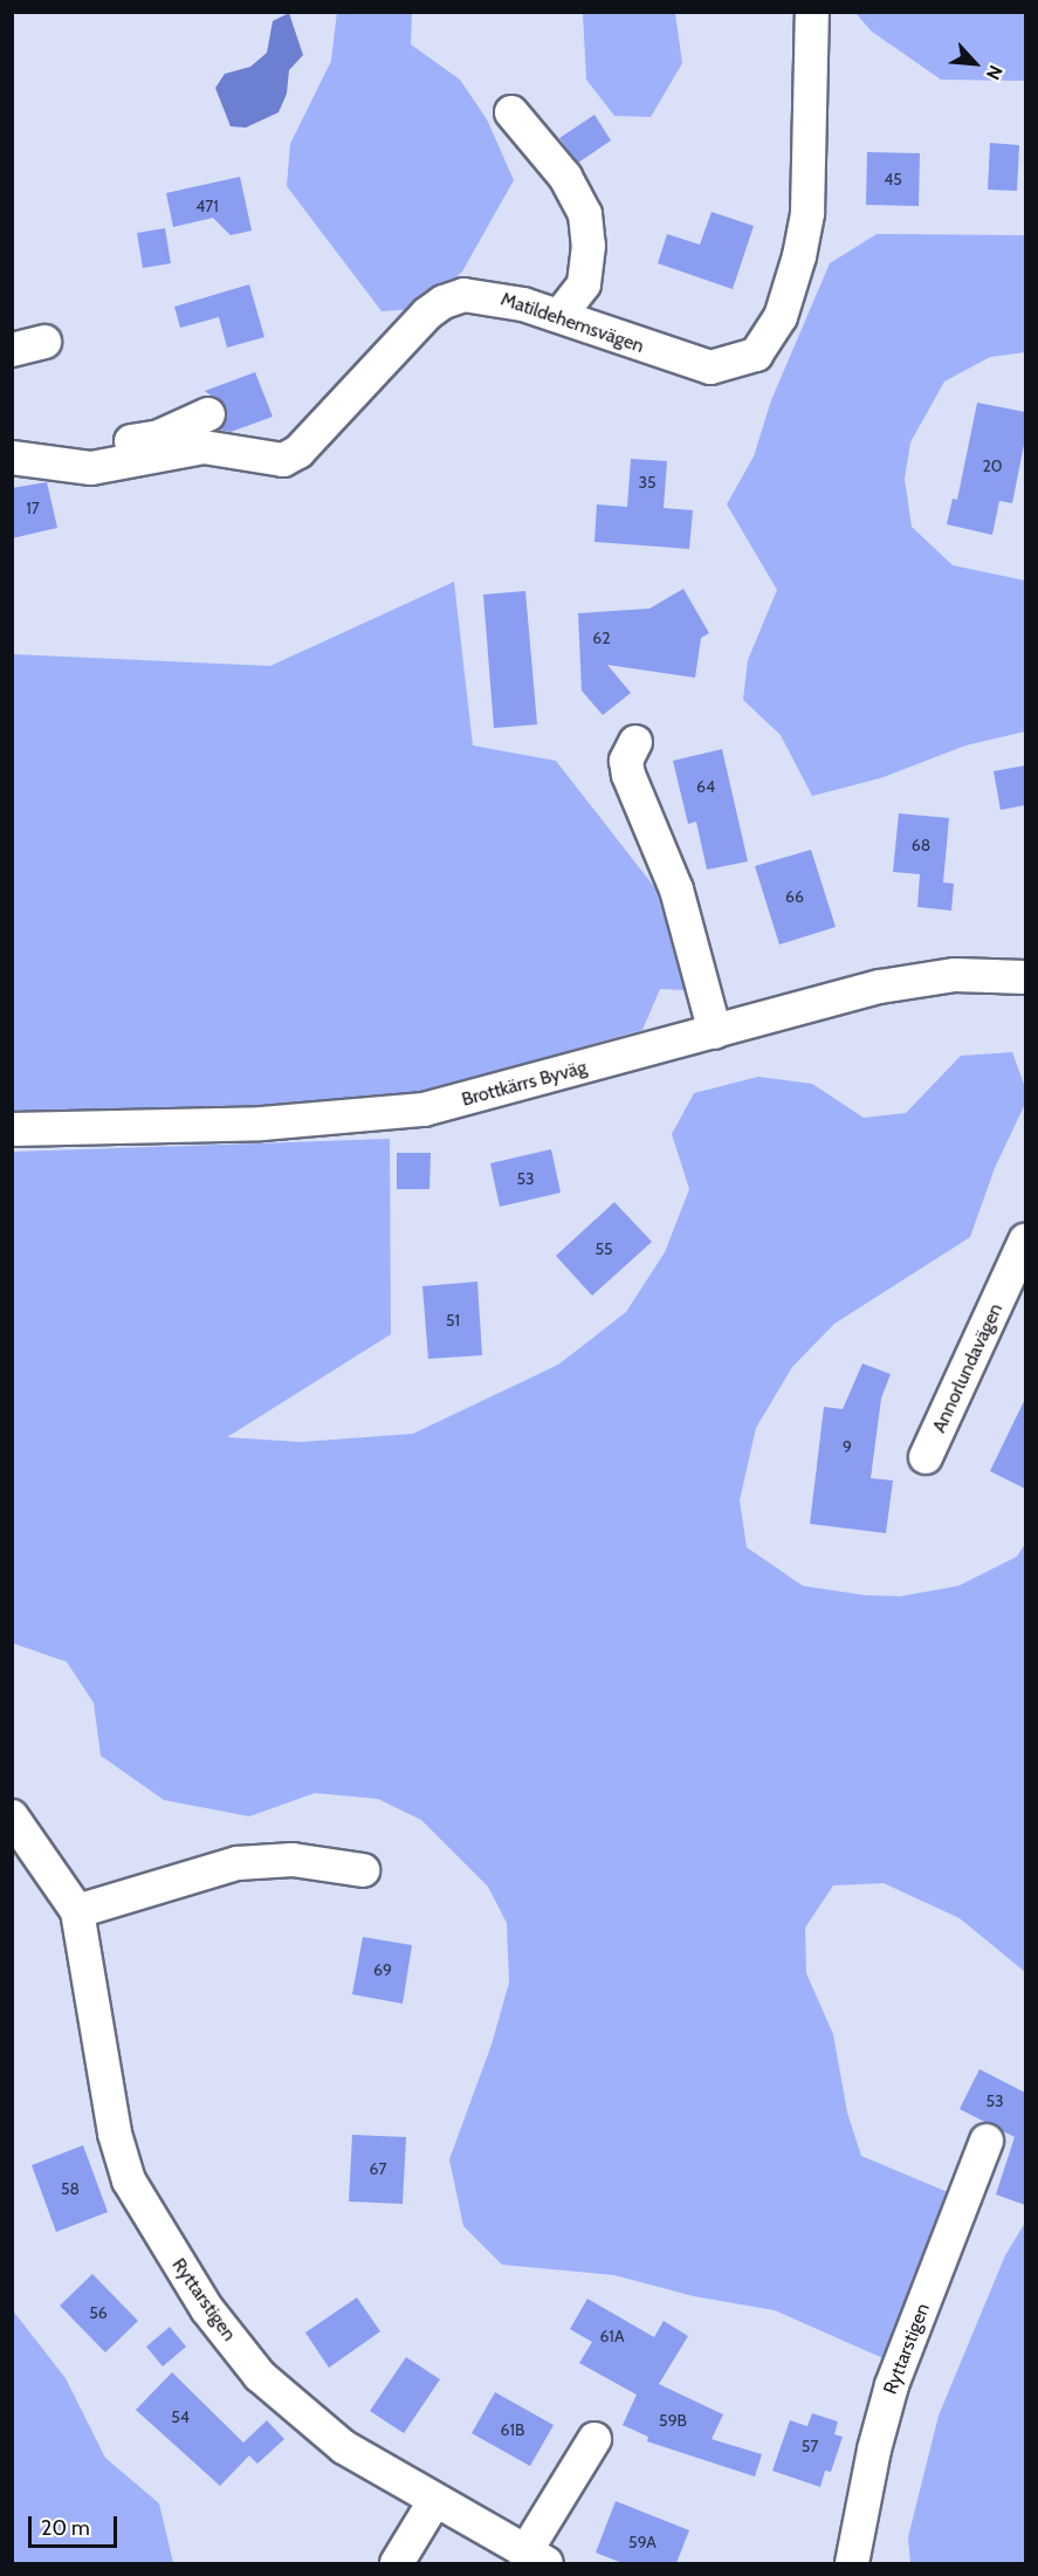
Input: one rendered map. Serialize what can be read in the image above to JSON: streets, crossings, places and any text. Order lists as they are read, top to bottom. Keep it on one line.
{"streets":{"street":["Matildehemsvägen","Brottkärrs Byväg","Annorlundavägen","Ryttarstigen"]},"house_numbers":["45","471","20","35","17","62","64","68","66","53","55","51","9","69","53","67","58","56","61A","54","59B","61B","57","59A"],"scale_bar":"20 m","north":"bottom right"}
